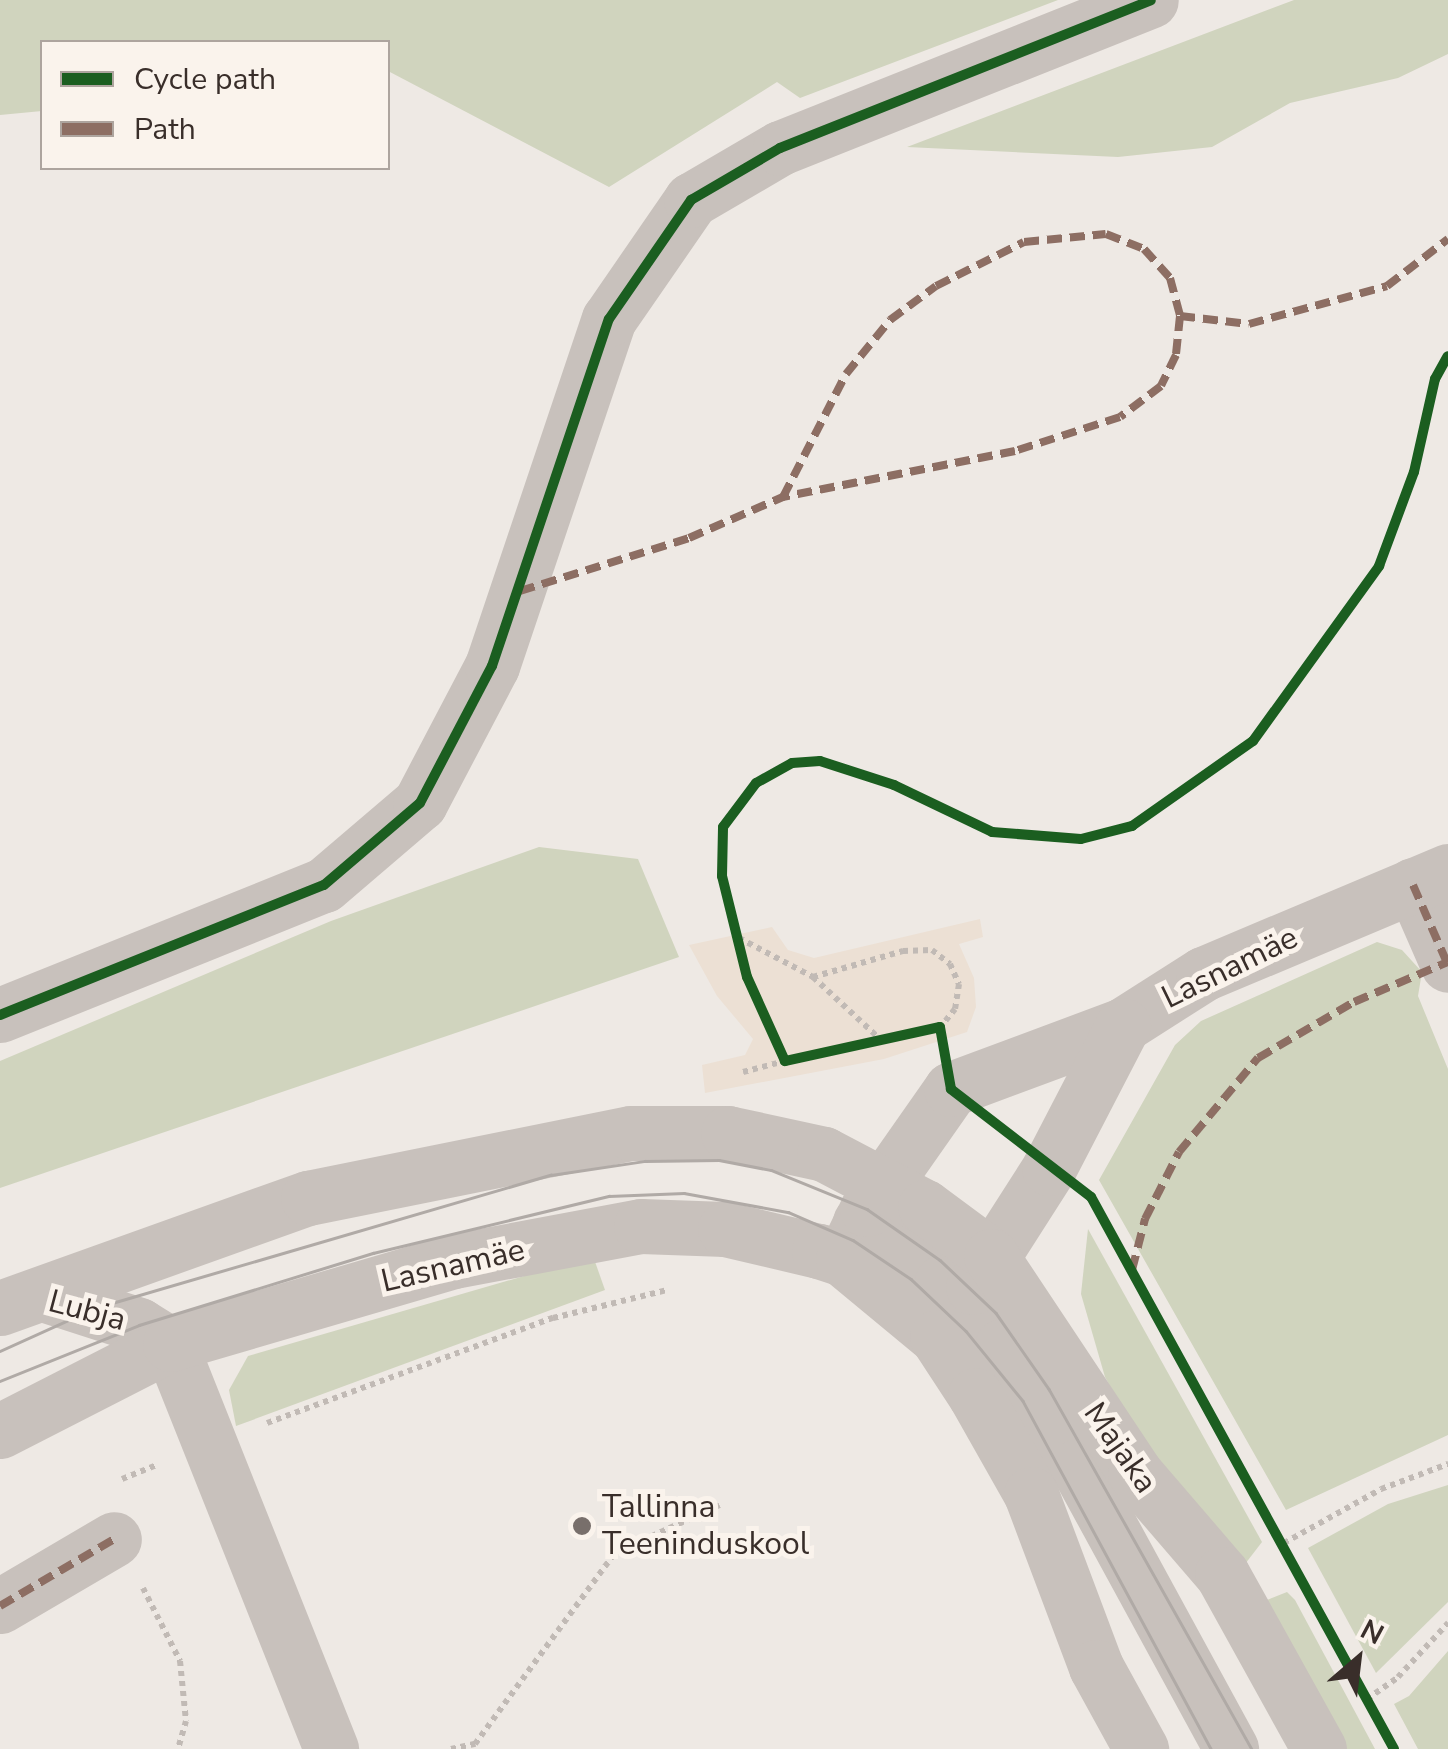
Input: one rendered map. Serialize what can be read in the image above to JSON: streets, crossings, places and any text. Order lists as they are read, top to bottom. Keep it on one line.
{"streets":{"street":["Lasnamäe","Lubja","Majaka"]},"crossings":[["Lasnamäe","Lubja"],["Lasnamäe","Majaka"]],"places":["Tallinna Teeninduskool"],"legend":["Cycle path","Path"],"north":"top right"}
